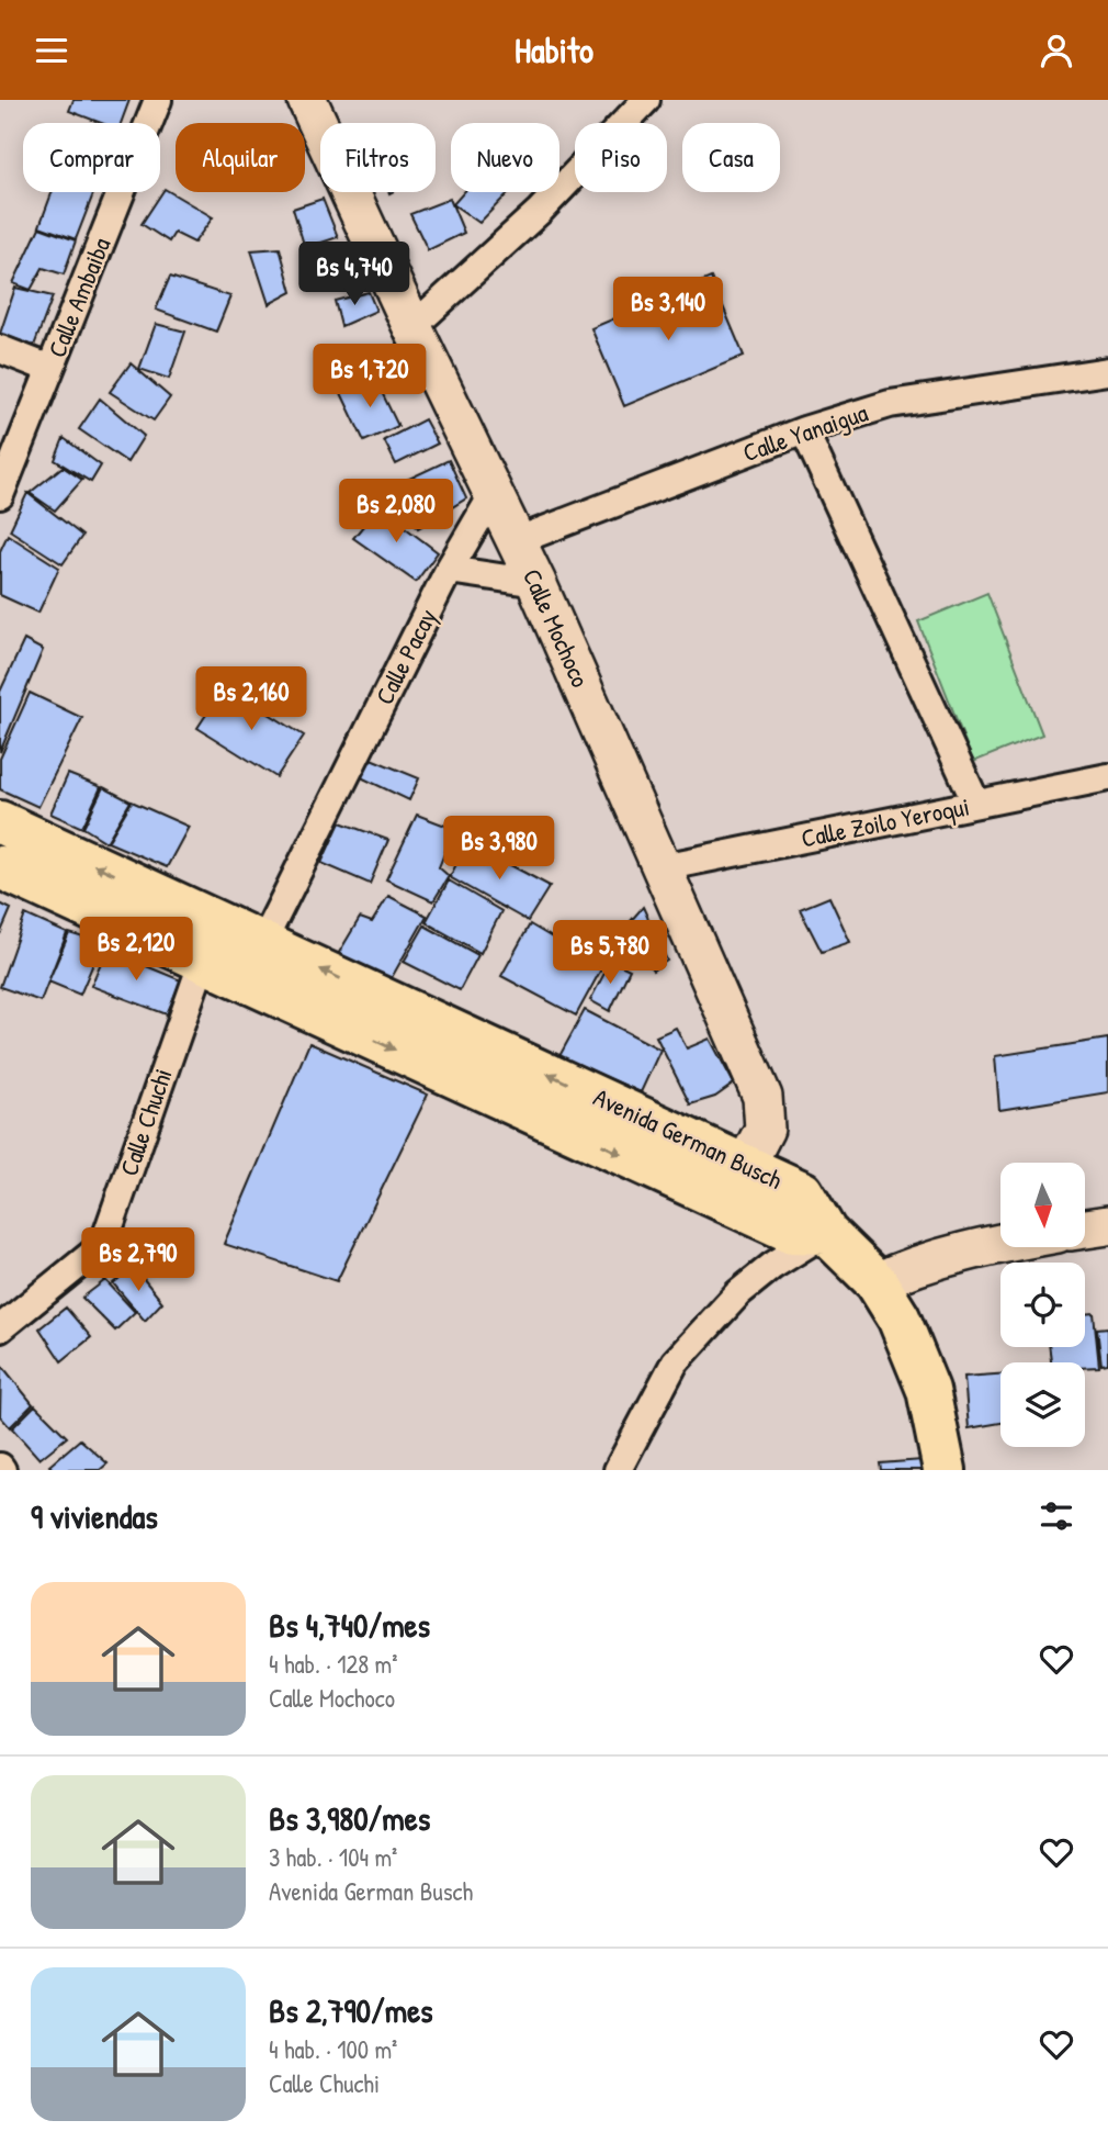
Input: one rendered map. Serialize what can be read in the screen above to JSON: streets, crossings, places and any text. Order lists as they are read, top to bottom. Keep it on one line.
{"streets":{"main road":["Avenida German Busch"],"street":["Calle Ambaiba","Calle Yanaigua","Calle Mochoco","Calle Pacay","Calle Zoilo Yeroqui","Calle Chuchi"]},"crossings":[["Calle Yanaigua","Calle Mochoco"],["Calle Mochoco","Calle Pacay"],["Calle Mochoco","Calle Zoilo Yeroqui"],["Calle Mochoco","Avenida German Busch"],["Calle Pacay","Avenida German Busch"],["Calle Chuchi","Avenida German Busch"]],"north":"bottom","page":{"header":"Habito","chip":["Comprar","Alquilar","Filtros","Nuevo","Piso","Casa"],"price":["Bs 4,740","Bs 3,140","Bs 1,720","Bs 2,080","Bs 2,160","Bs 3,980","Bs 2,120","Bs 5,780","Bs 2,790"],"heading":"9 viviendas","list":[{"name":"Bs 4,740/mes","note":"4 hab. · 128 m² · Calle Mochoco"},{"name":"Bs 3,980/mes","note":"3 hab. · 104 m² · Avenida German Busch"},{"name":"Bs 2,790/mes","note":"4 hab. · 100 m² · Calle Chuchi"}]}}
